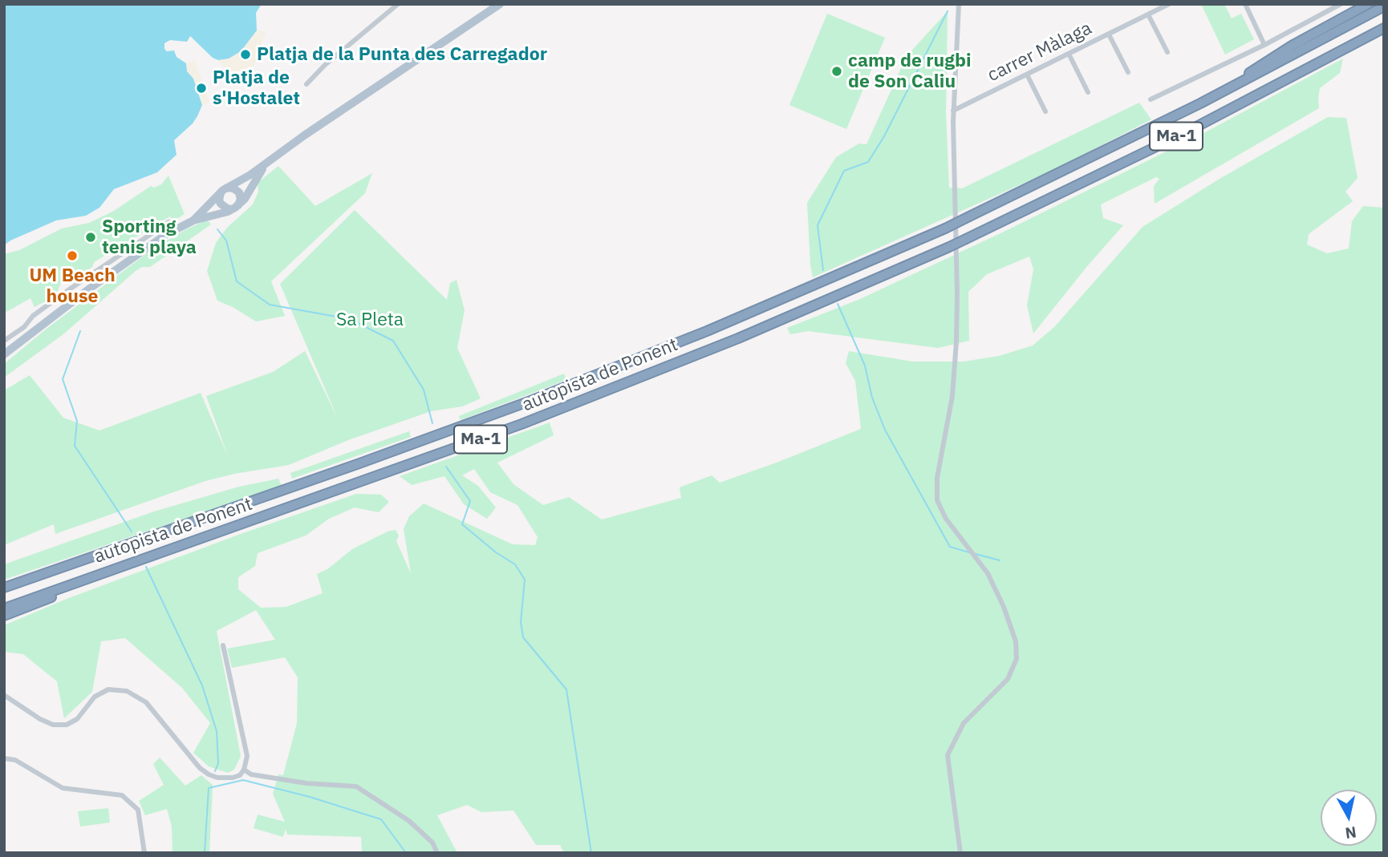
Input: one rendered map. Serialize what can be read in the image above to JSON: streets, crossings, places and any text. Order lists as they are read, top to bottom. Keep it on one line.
{"streets":{"highway":["Ma-1","autopista de Ponent"],"street":["carrer Màlaga"]},"crossings":[["Ma-1","autopista de Ponent"]],"parks":["Sa Pleta"],"places":["Platja de la Punta des Carregador","camp de rugbi de Son Caliu","Platja de s'Hostalet","Sporting tenis playa","UM Beach house"],"north":"bottom"}
